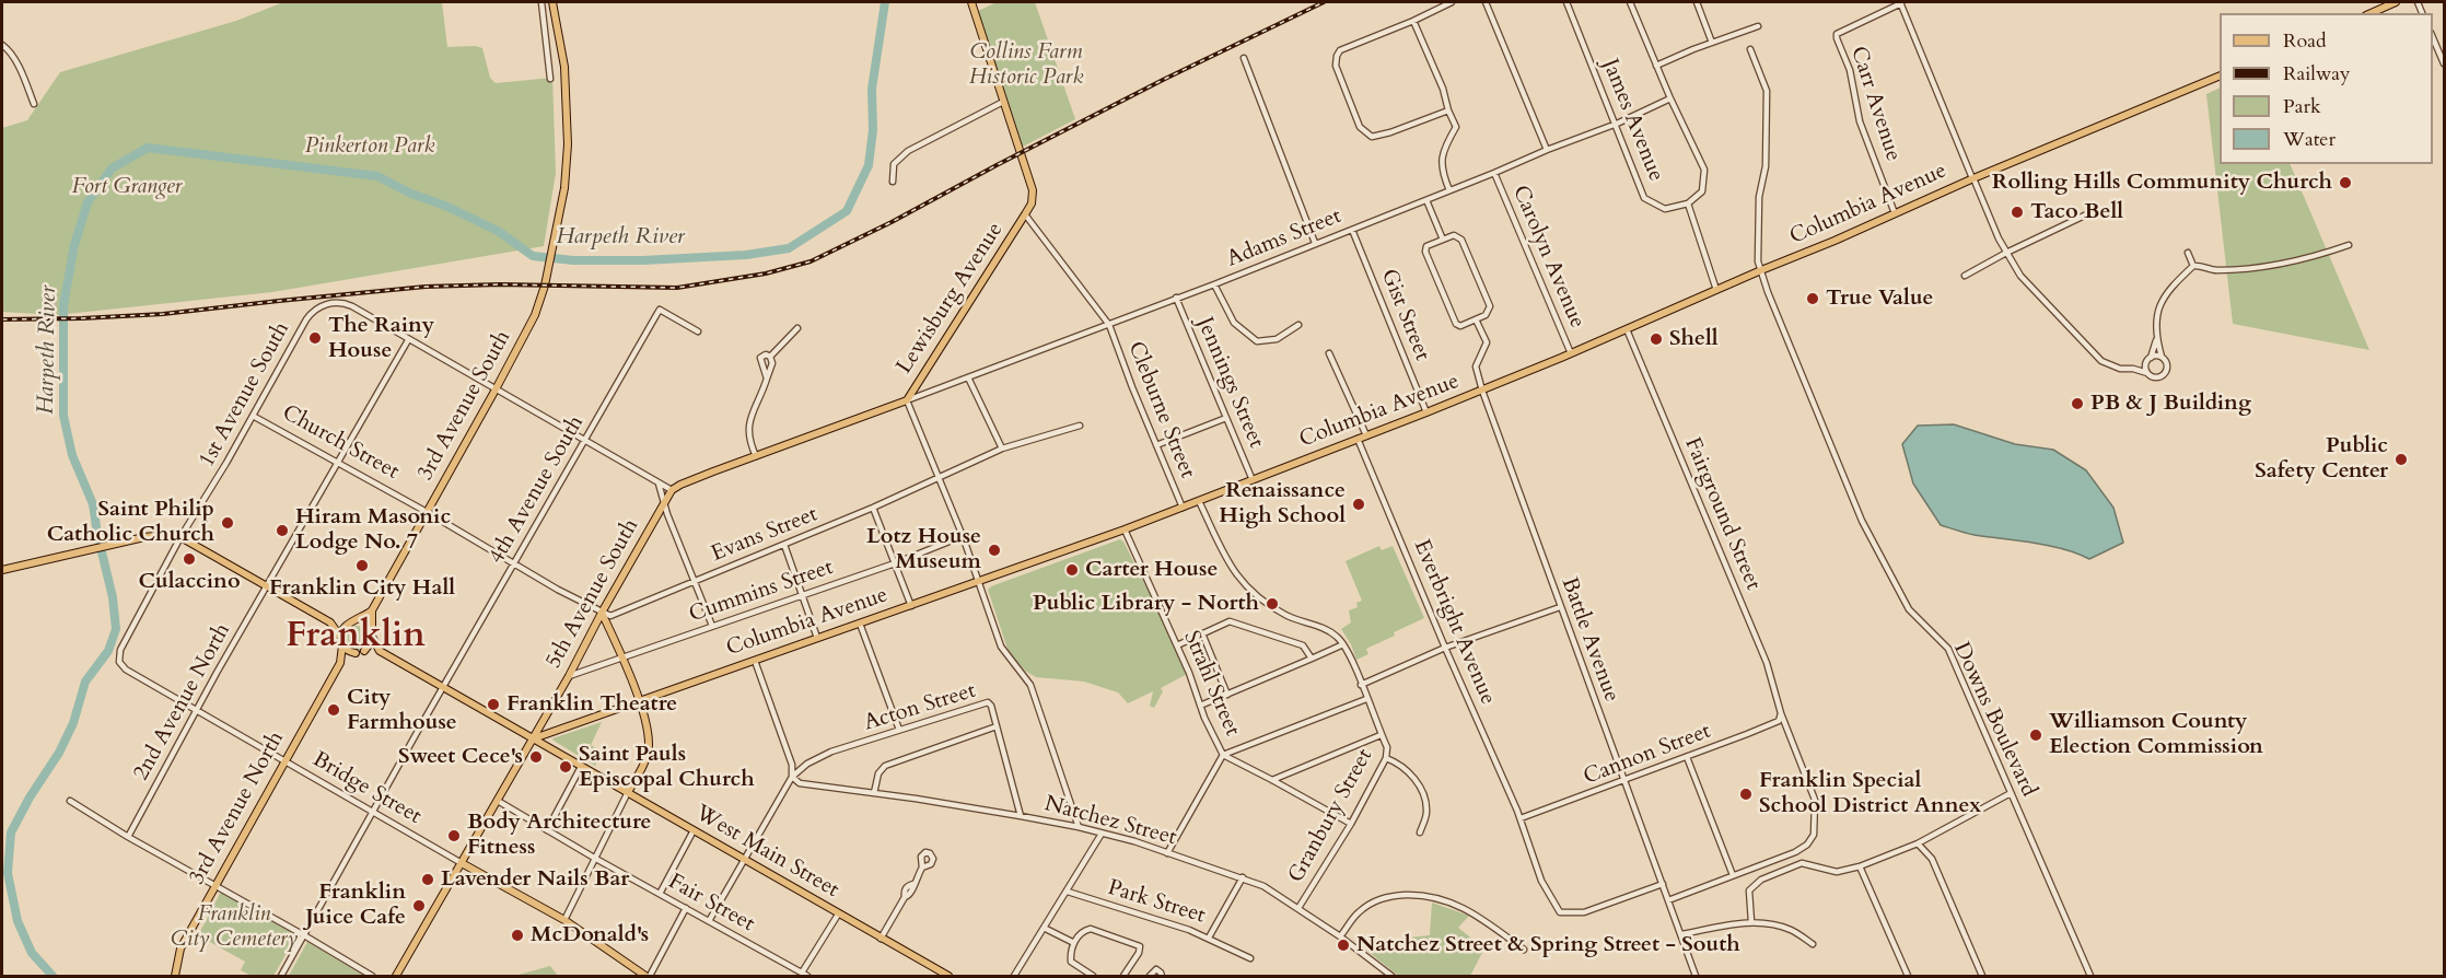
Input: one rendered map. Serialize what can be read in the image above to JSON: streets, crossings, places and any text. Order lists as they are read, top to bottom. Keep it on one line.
{"streets":{"main road":["Columbia Avenue","Lewisburg Avenue","3rd Avenue South","5th Avenue South","3rd Avenue North","West Main Street"],"street":["Carr Avenue","James Avenue","Adams Street","Carolyn Avenue","Gist Street","Jennings Street","1st Avenue South","Cleburne Street","Church Street","4th Avenue South","Fairground Street","Evans Street","Cummins Street","Everbright Avenue","Battle Avenue","Strahl Street","2nd Avenue North","Acton Street","Downs Boulevard","Cannon Street","Bridge Street","Granbury Street","Natchez Street","Park Street","Fair Street"]},"crossings":[["Carr Avenue","Columbia Avenue"],["James Avenue","Adams Street"],["Columbia Avenue","Carolyn Avenue"],["Columbia Avenue","Gist Street"],["Columbia Avenue","Jennings Street"],["Columbia Avenue","Cleburne Street"],["Columbia Avenue","Fairground Street"],["Columbia Avenue","5th Avenue South"],["Columbia Avenue","Everbright Avenue"],["Columbia Avenue","Battle Avenue"],["Columbia Avenue","Strahl Street"],["Columbia Avenue","Downs Boulevard"],["Columbia Avenue","West Main Street"],["Adams Street","Carolyn Avenue"],["Adams Street","Lewisburg Avenue"],["Adams Street","Gist Street"],["Adams Street","Jennings Street"],["Adams Street","Cleburne Street"],["Lewisburg Avenue","Cleburne Street"],["1st Avenue South","Church Street"],["1st Avenue South","2nd Avenue North"],["1st Avenue South","Bridge Street"],["3rd Avenue South","Church Street"],["3rd Avenue South","3rd Avenue North"],["Church Street","4th Avenue South"],["Church Street","Evans Street"],["Church Street","5th Avenue South"],["Church Street","2nd Avenue North"],["4th Avenue South","Bridge Street"],["4th Avenue South","West Main Street"],["Fairground Street","Cannon Street"],["Evans Street","5th Avenue South"],["Cummins Street","5th Avenue South"],["5th Avenue South","Bridge Street"],["5th Avenue South","West Main Street"],["5th Avenue South","Fair Street"],["Everbright Avenue","Battle Avenue"],["Everbright Avenue","Cannon Street"],["Battle Avenue","Cannon Street"],["Strahl Street","Granbury Street"],["2nd Avenue North","Bridge Street"],["Acton Street","Natchez Street"],["Bridge Street","3rd Avenue North"],["Granbury Street","Natchez Street"],["Natchez Street","Park Street"]],"districts":["Franklin"],"water":["Harpeth River"],"parks":["Collins Farm Historic Park","Pinkerton Park","Fort Granger","Franklin City Cemetery"],"places":["Rolling Hills Community Church","Taco Bell","True Value","The Rainy House","Shell","PB & J Building","Public Safety Center","Renaissance High School","Saint Philip Catholic Church","Hiram Masonic Lodge No. 7","Lotz House Museum","Culaccino","Franklin City Hall","Carter House","Public Library - North","Franklin Theatre","City Farmhouse","Williamson County Election Commission","Sweet Cece's","Saint Pauls Episcopal Church","Franklin Special School District Annex","Body Architecture Fitness","Lavender Nails Bar","Franklin Juice Cafe","McDonald's","Natchez Street & Spring Street - South"],"legend":["Road","Railway","Park","Water"]}
